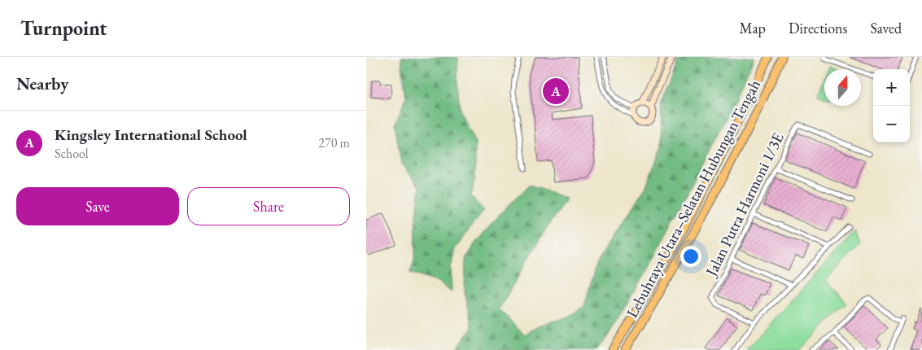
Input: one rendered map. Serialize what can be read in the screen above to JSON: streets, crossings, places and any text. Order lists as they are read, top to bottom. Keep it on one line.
{"streets":{"highway":["Lebuhraya Utara–Selatan Hubungan Tengah"],"street":["Jalan Putra Harmoni 1/3E"]},"north":"top","page":{"header":"Turnpoint","nav":["Map","Directions","Saved"],"heading":"Nearby","map_buttons":["+","−"],"pins":"A","list":[{"mark":"A","name":"Kingsley International School","note":"School","value":"270 m"}],"buttons":["Save","Share"]}}
